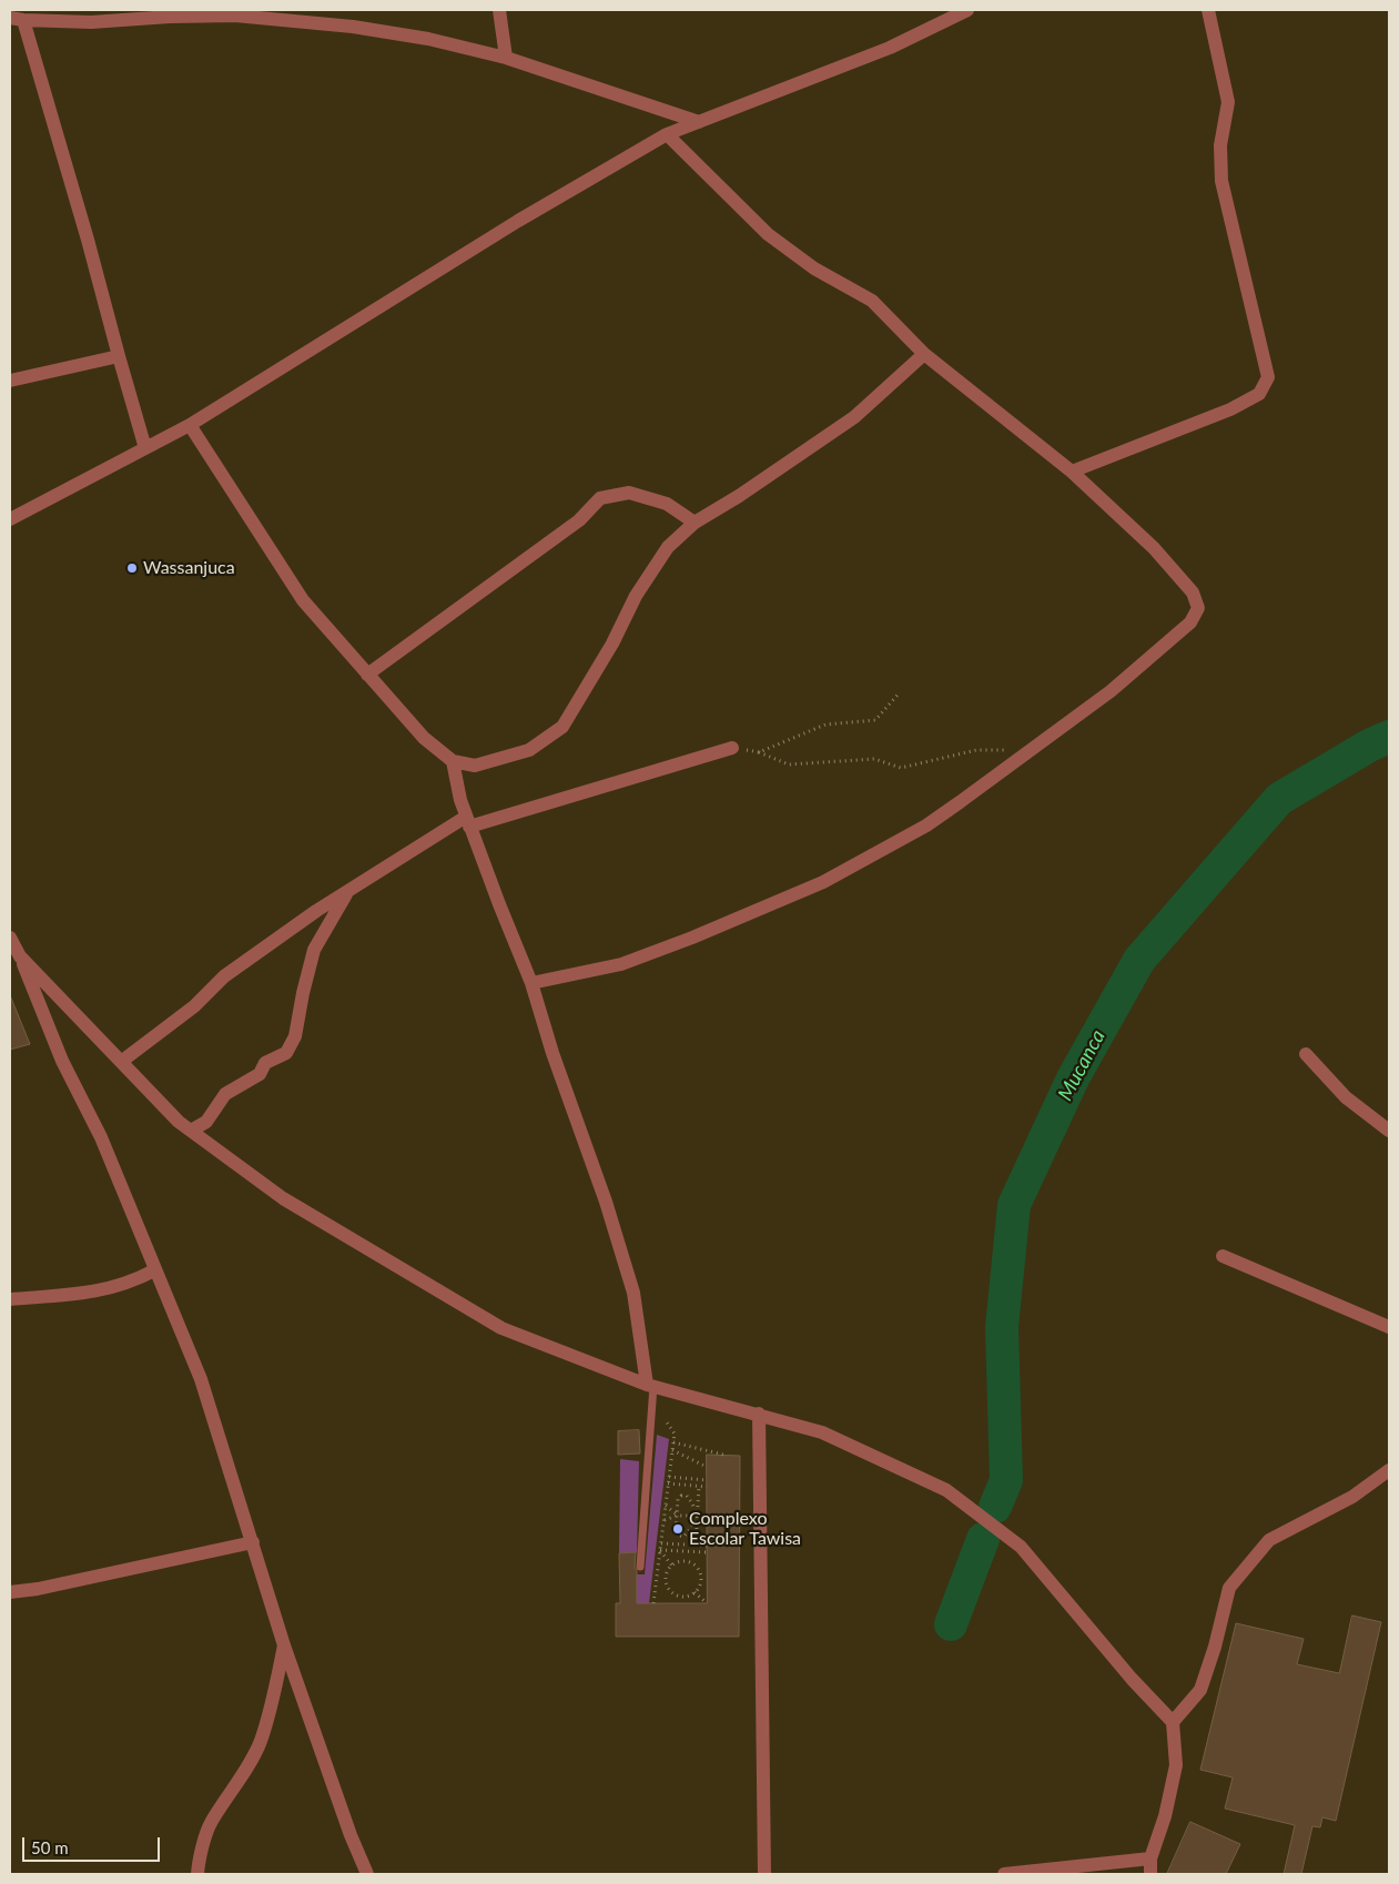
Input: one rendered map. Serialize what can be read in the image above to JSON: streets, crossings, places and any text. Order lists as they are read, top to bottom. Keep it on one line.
{"water":["Mucanca"],"places":["Wassanjuca","Complexo Escolar Tawisa"],"scale_bar":"50 m"}
